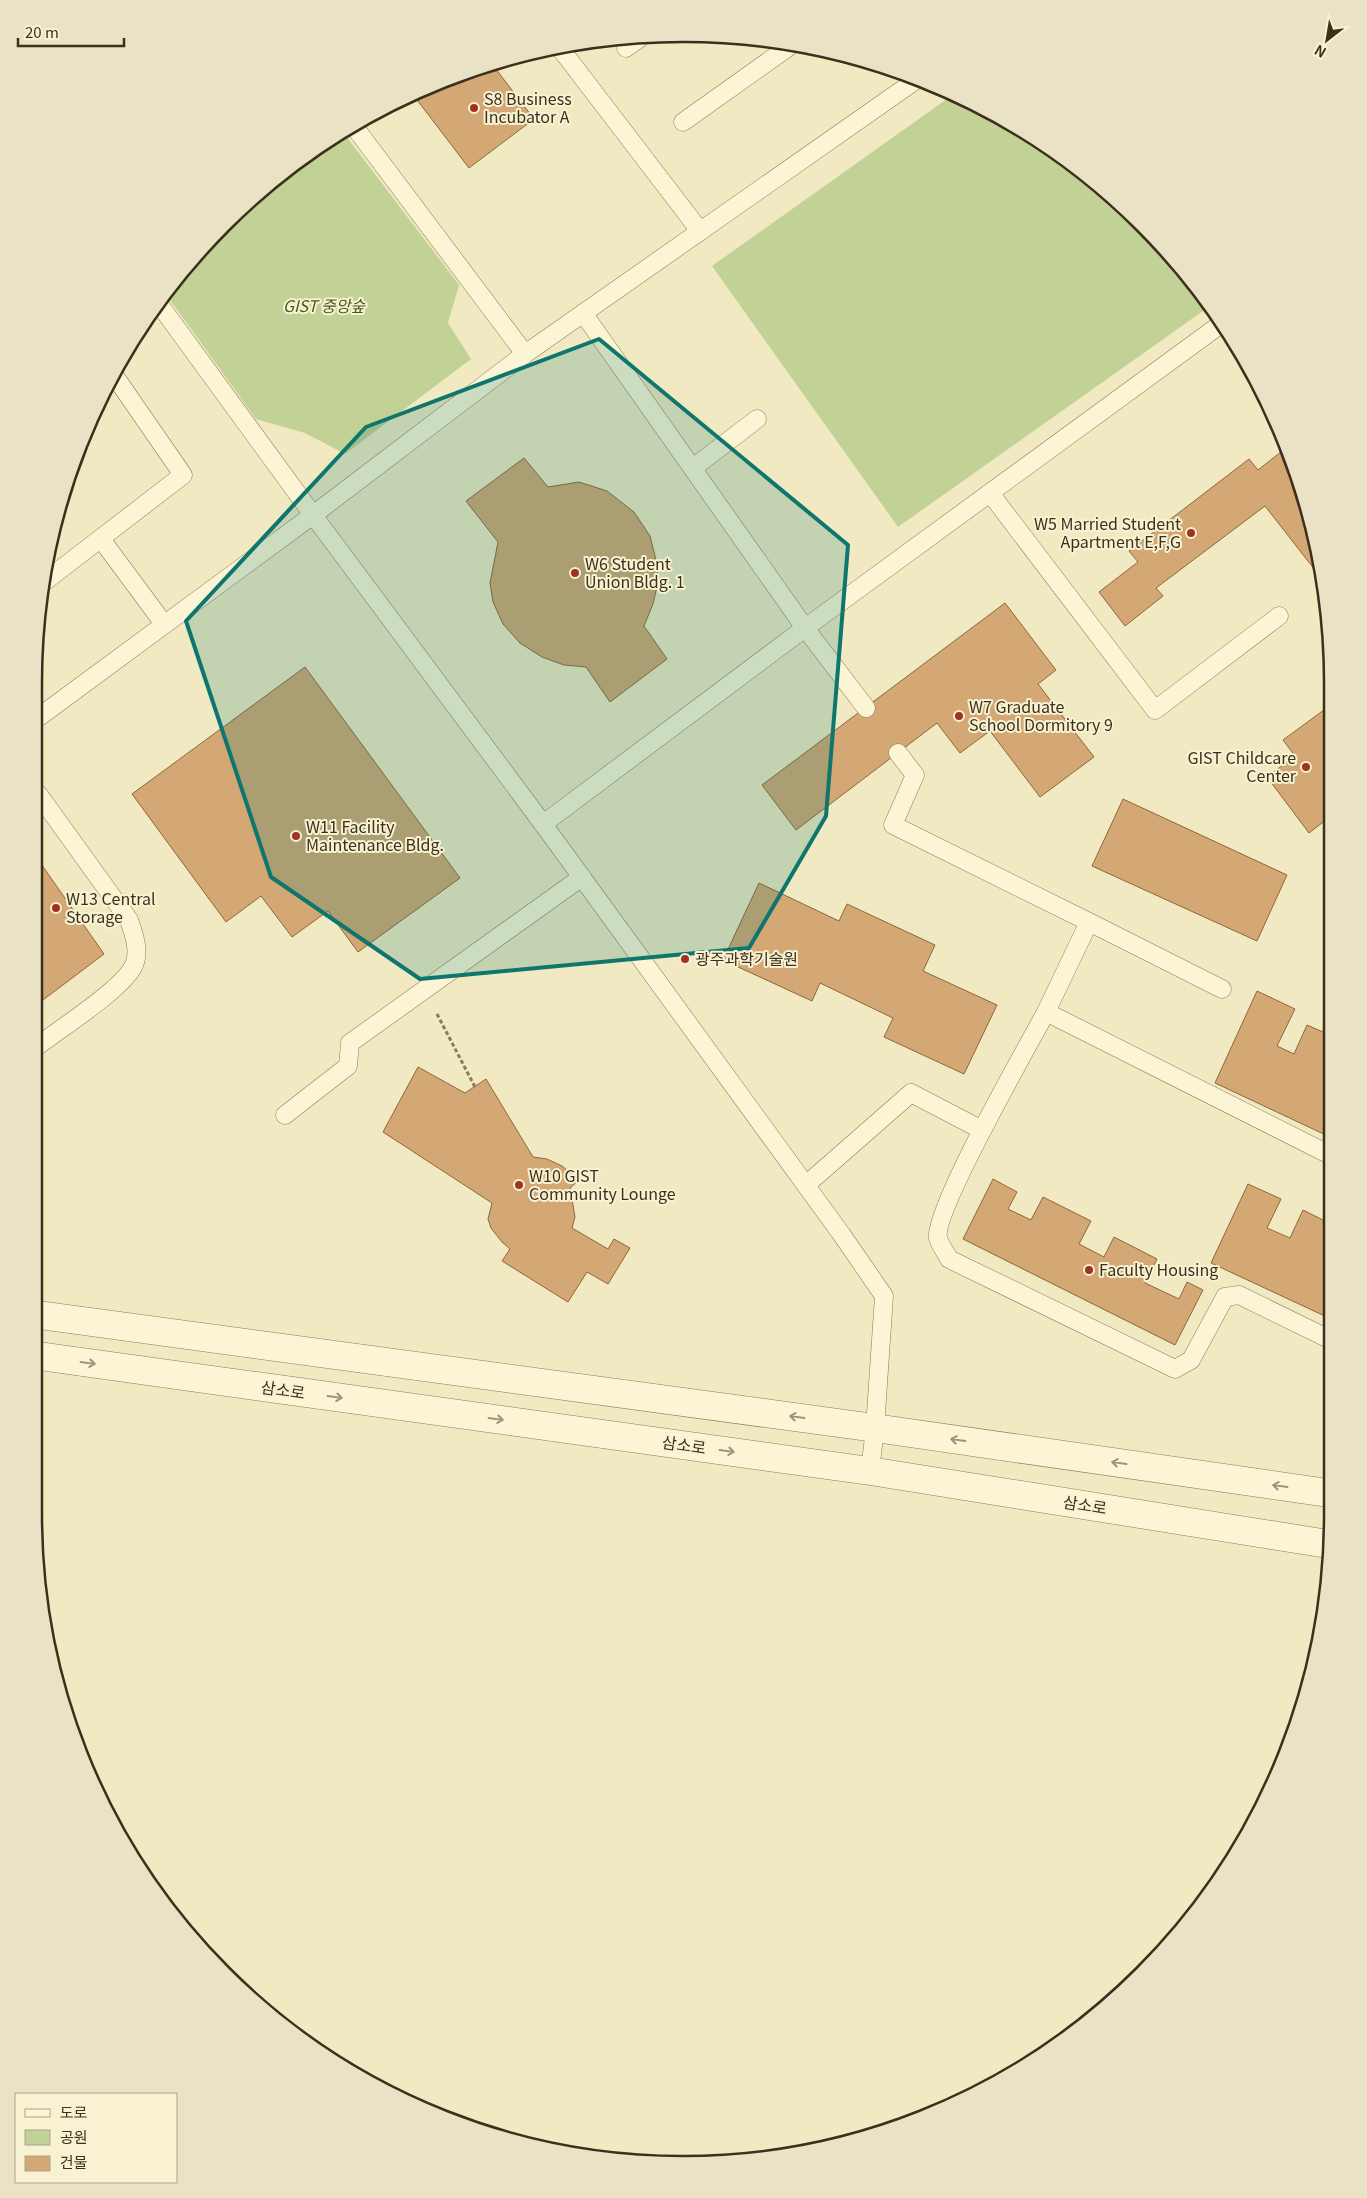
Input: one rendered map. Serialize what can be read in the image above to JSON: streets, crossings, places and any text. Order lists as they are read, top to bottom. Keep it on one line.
{"streets":{"street":["삼소로"]},"parks":["GIST 중앙숲"],"places":["S8 Business Incubator A","W5 Married Student Apartment E,F,G","W6 Student Union Bldg. 1","W7 Graduate School Dormitory 9","GIST Childcare Center","W11 Facility Maintenance Bldg.","W13 Central Storage","광주과학기술원","W10 GIST Community Lounge","Faculty Housing"],"legend":["도로","공원","건물"],"scale_bar":"20 m","north":"bottom left"}
